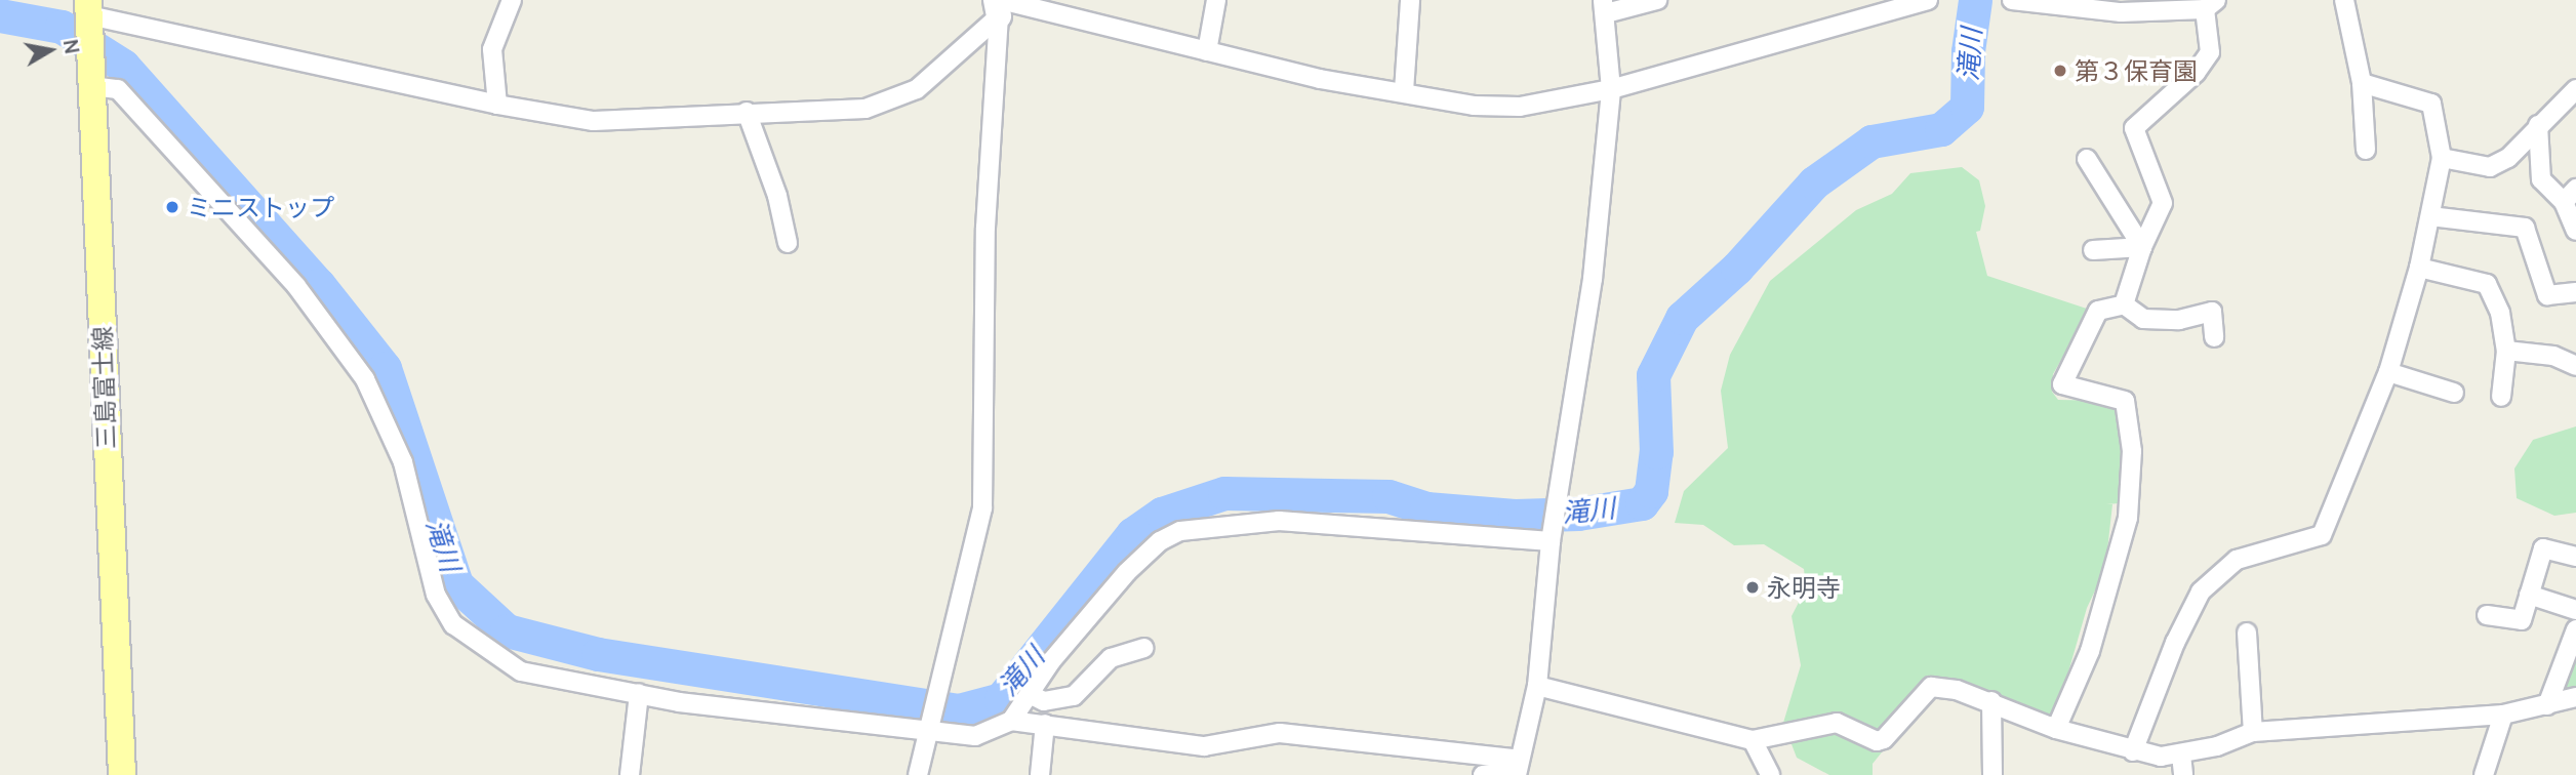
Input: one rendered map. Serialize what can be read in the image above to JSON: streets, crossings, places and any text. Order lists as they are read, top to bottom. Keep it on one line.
{"streets":{"main road":["三島富士線"]},"water":["滝川"],"places":["第３保育園","ミニストップ","永明寺"],"north":"right"}
